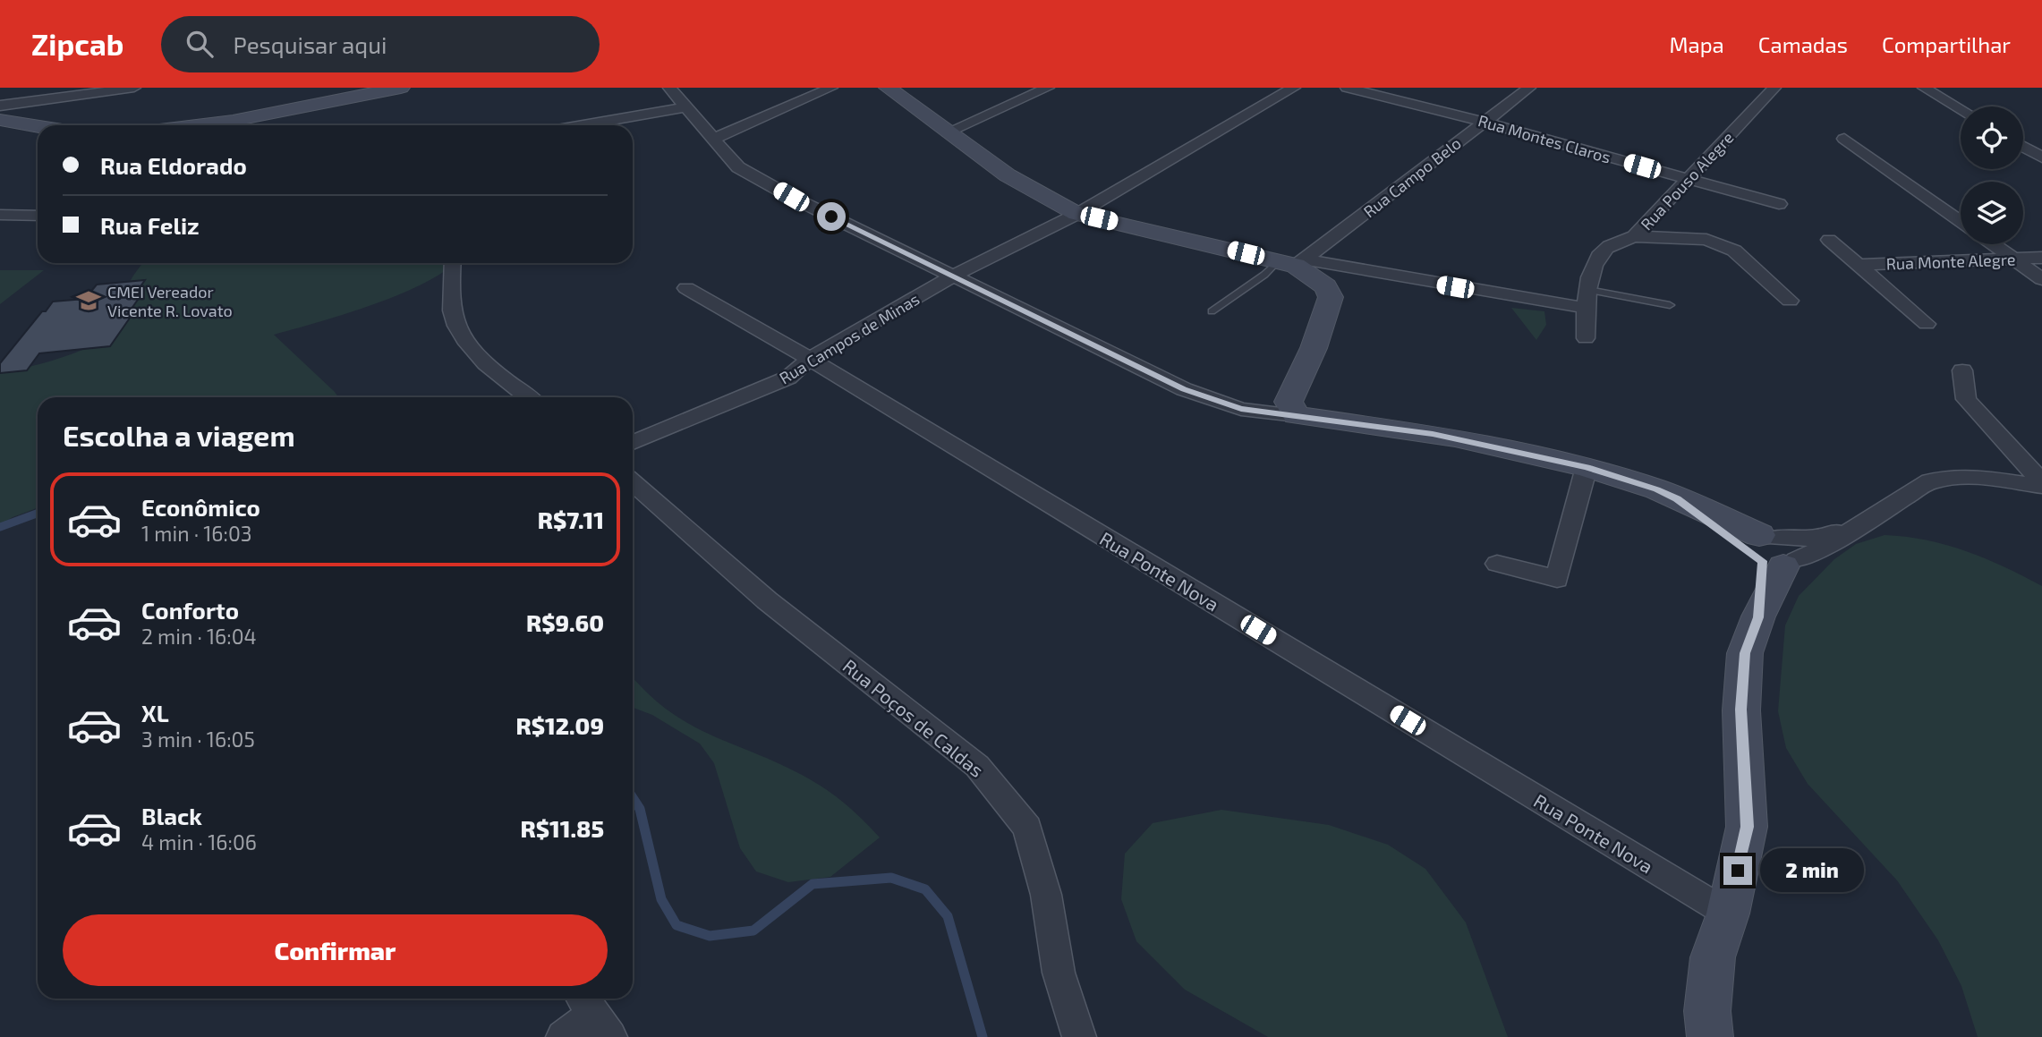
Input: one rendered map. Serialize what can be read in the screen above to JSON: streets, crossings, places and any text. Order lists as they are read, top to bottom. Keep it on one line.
{"streets":{"street":["Rua Montes Claros","Rua Campo Belo","Rua Pouso Alegre","Rua Monte Alegre","Rua Campos de Minas","Rua Ponte Nova","Rua Poços de Caldas"]},"crossings":[["Rua Montes Claros","Rua Campo Belo"],["Rua Montes Claros","Rua Pouso Alegre"],["Rua Campos de Minas","Rua Ponte Nova"]],"places":{"school or university":["CMEI Vereador Vicente R. Lovato"]},"page":{"header":"Zipcab","search":"Pesquisar aqui","nav":["Mapa","Camadas","Compartilhar"],"banner":["Rua Eldorado","Rua Feliz"],"heading":"Escolha a viagem","list":[{"name":"Econômico","note":"1 min · 16:03","value":"R$7.11"},{"name":"Conforto","note":"2 min · 16:04","value":"R$9.60"},{"name":"XL","note":"3 min · 16:05","value":"R$12.09"},{"name":"Black","note":"4 min · 16:06","value":"R$11.85"}],"bubble":"2 min","buttons":"Confirmar"}}
